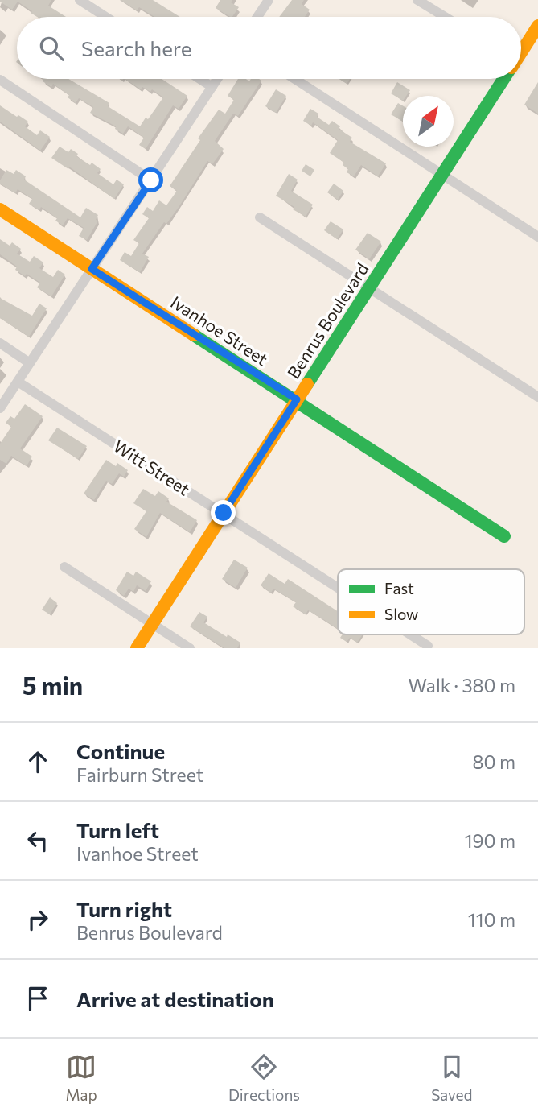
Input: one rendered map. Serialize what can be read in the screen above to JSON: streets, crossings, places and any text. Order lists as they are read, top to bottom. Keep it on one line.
{"streets":{"street":["Benrus Boulevard","Ivanhoe Street","Witt Street"]},"crossings":[["Benrus Boulevard","Ivanhoe Street"],["Benrus Boulevard","Witt Street"]],"legend":["Fast","Slow"],"north":"top right","page":{"search":"Search here","heading":["5 min","Walk · 380 m"],"list":[["Continue","Fairburn Street","80 m"],["Turn left","Ivanhoe Street","190 m"],["Turn right","Benrus Boulevard","110 m"],"Arrive at destination"],"nav":["Map","Directions","Saved"]}}
